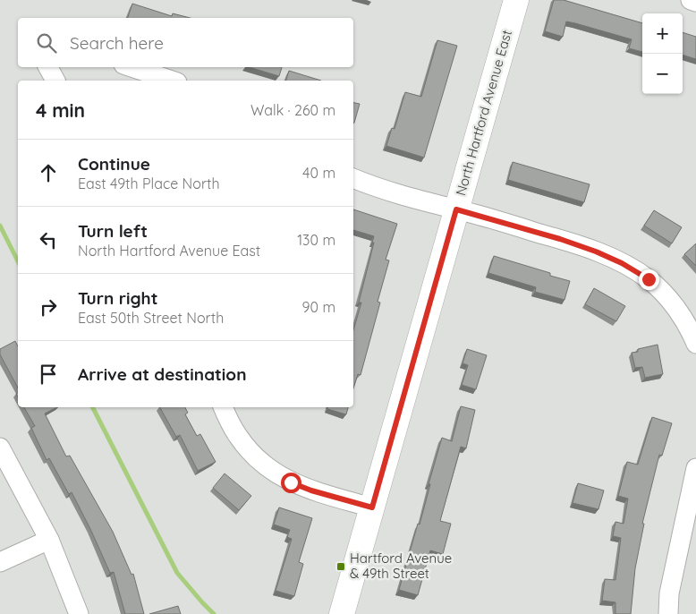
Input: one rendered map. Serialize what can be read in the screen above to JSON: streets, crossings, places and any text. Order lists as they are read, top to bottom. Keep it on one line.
{"streets":{"street":["North Hartford Avenue East"]},"places":{"transit":["Hartford Avenue & 49th Street"]},"page":{"map_buttons":["+","−"],"search":"Search here","heading":["4 min","Walk · 260 m"],"list":[["Continue","East 49th Place North","40 m"],["Turn left","North Hartford Avenue East","130 m"],["Turn right","East 50th Street North","90 m"],"Arrive at destination"]}}
